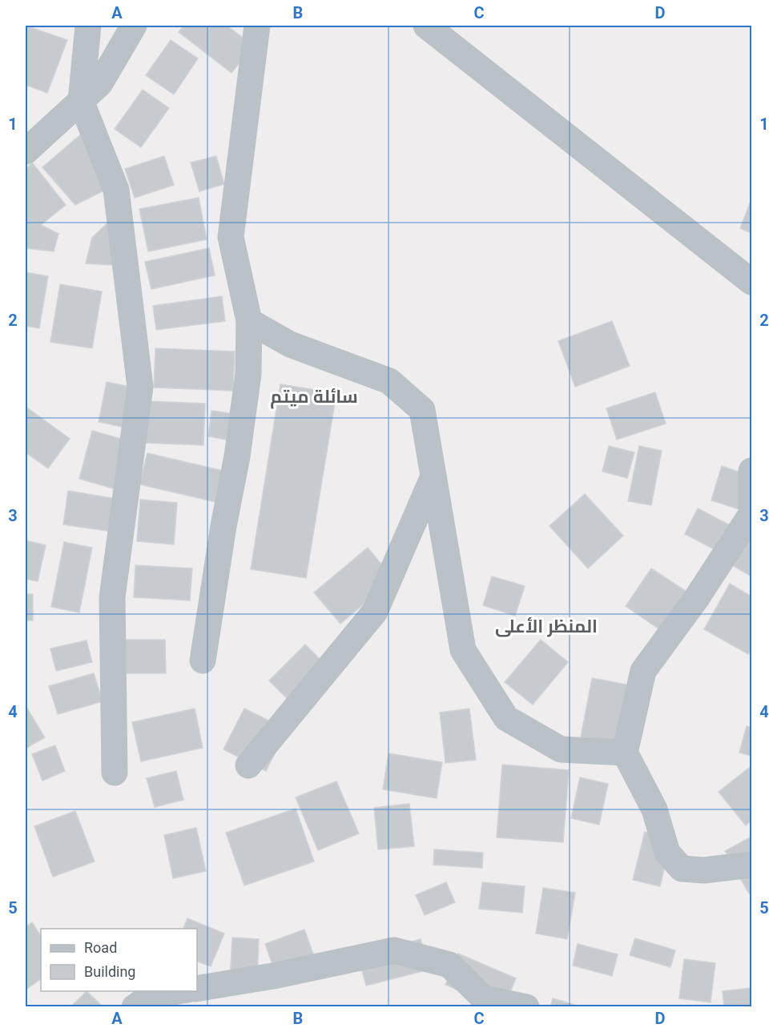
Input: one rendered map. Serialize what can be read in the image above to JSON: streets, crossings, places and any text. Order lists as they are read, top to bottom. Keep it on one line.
{"districts":["سائلة ميتم","المنظر الأعلى"],"legend":["Road","Building"],"grid":{"columns":["A","B","C","D"],"rows":["1","2","3","4","5"]}}
